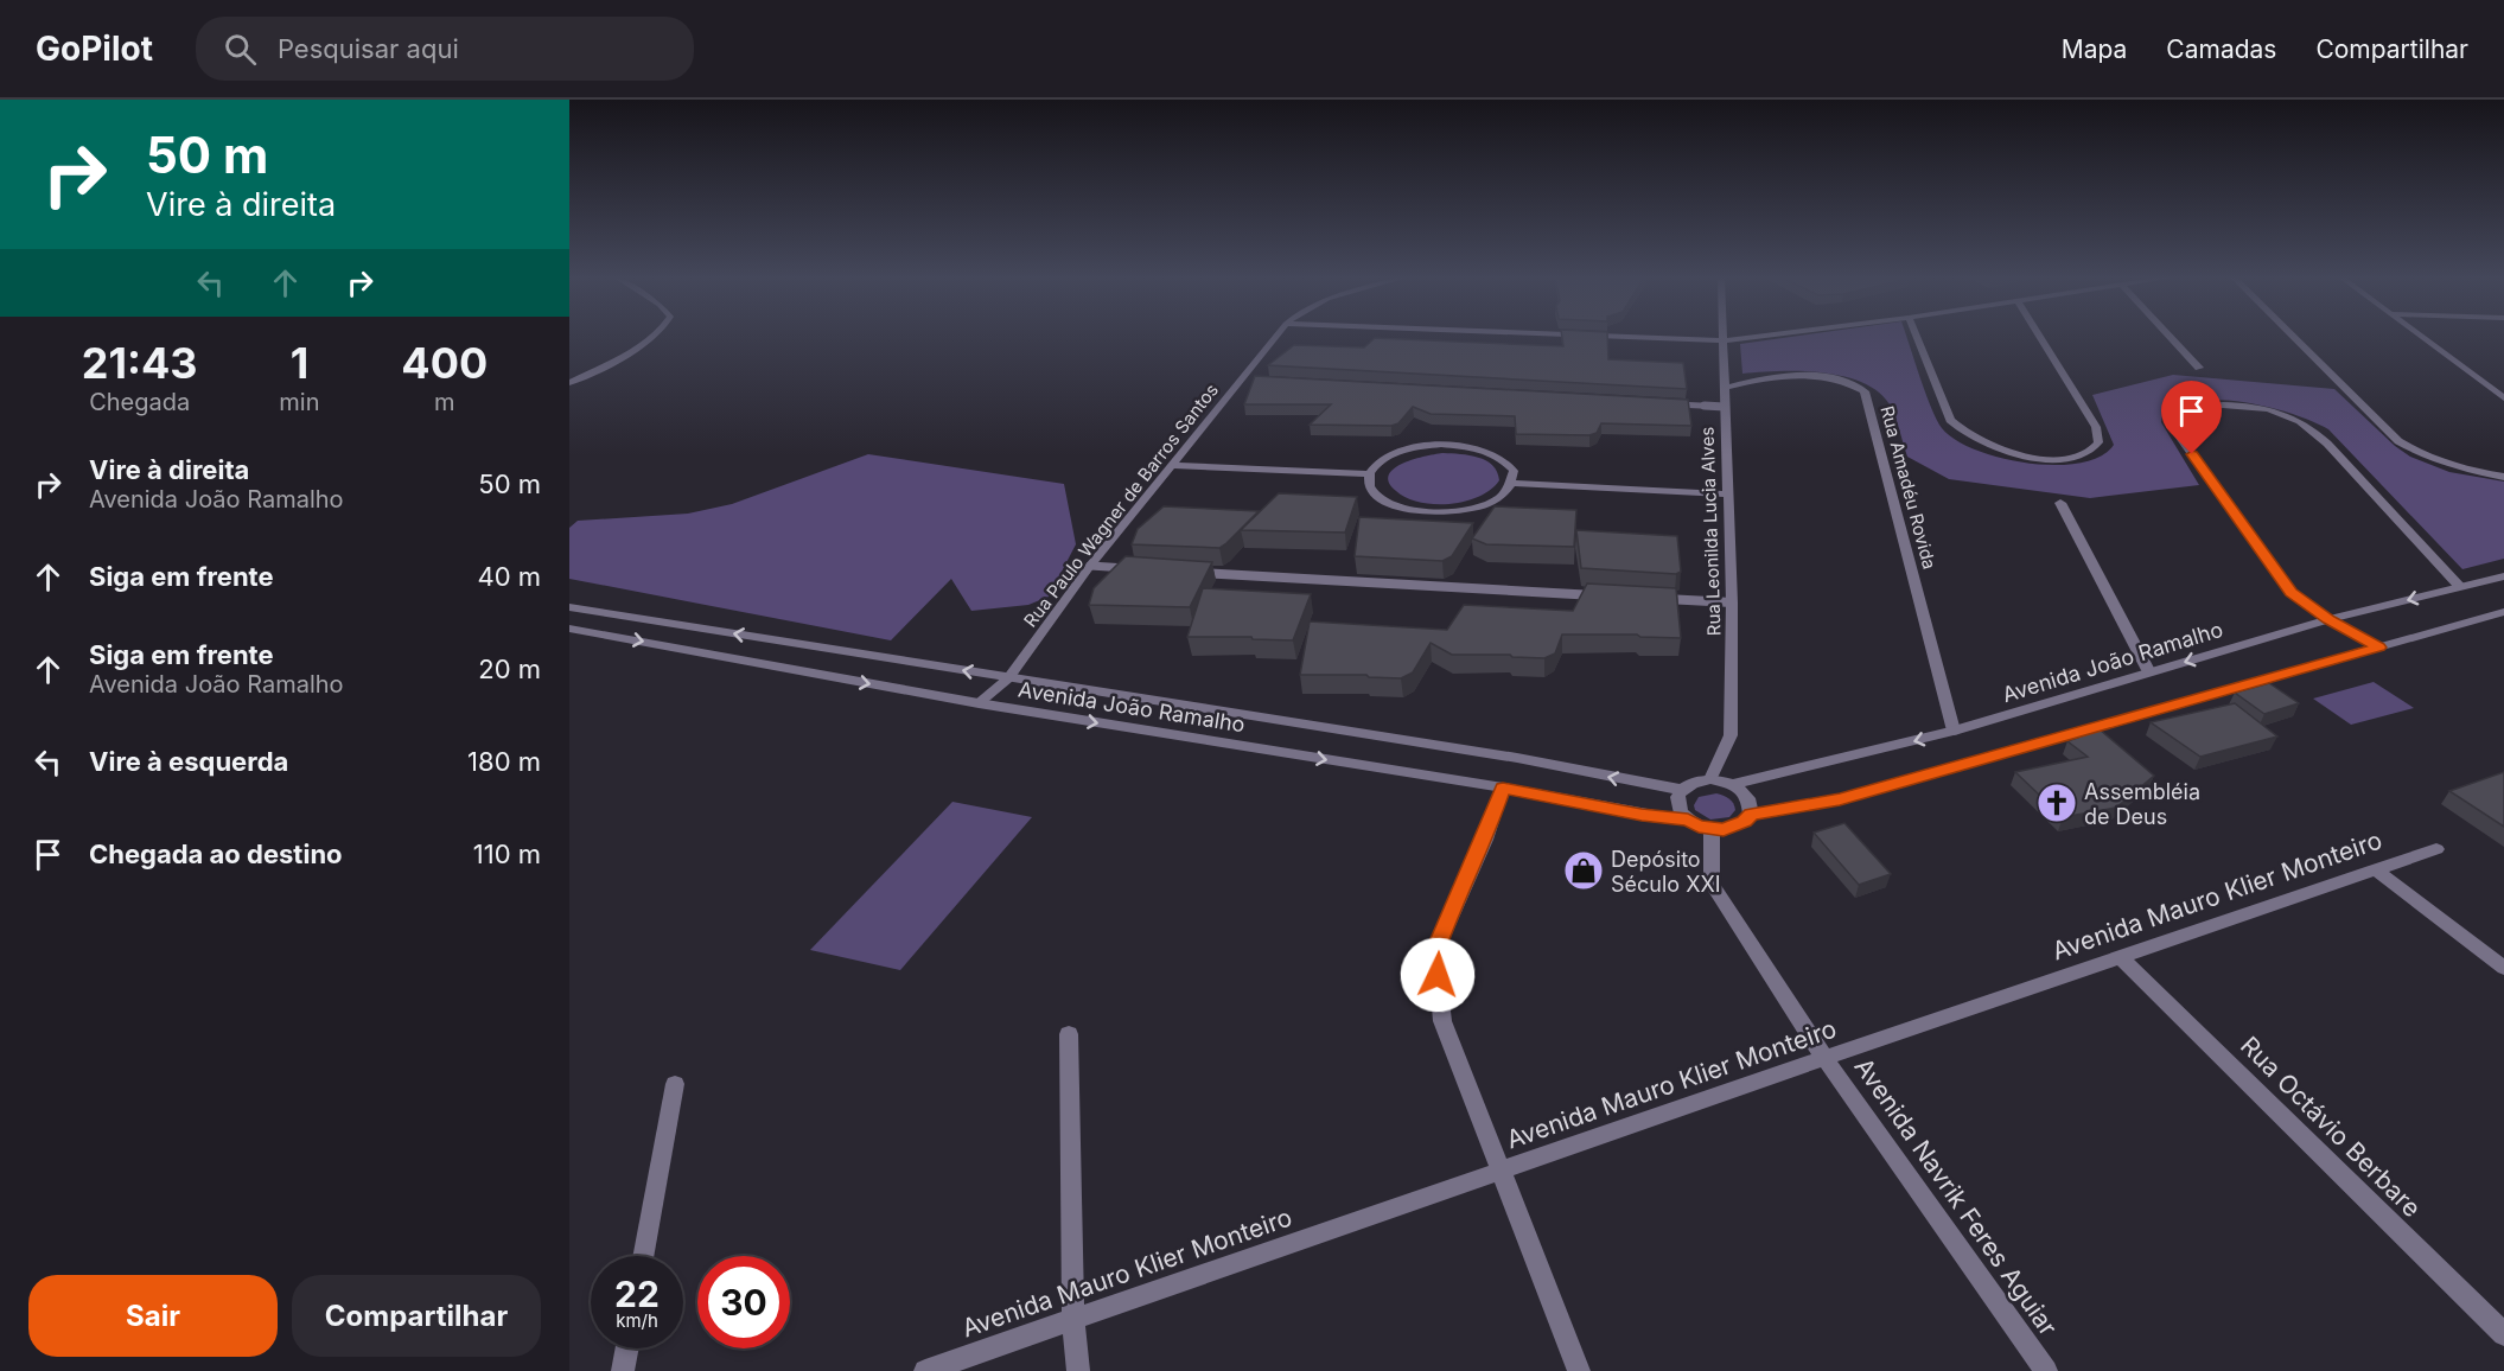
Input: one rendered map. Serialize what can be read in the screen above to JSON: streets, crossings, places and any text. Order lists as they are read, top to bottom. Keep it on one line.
{"streets":{"street":["Rua Amadéu Rovida","Rua Paulo Wagner de Barros Santos","Rua Leonilda Lucia Alves","Avenida João Ramalho","Avenida Mauro Klier Monteiro","Rua Octávio Berbare","Avenida Navrik Feres Aguiar"]},"crossings":[["Rua Amadéu Rovida","Rua Leonilda Lucia Alves"],["Rua Amadéu Rovida","Avenida João Ramalho"],["Rua Paulo Wagner de Barros Santos","Avenida João Ramalho"],["Rua Leonilda Lucia Alves","Avenida João Ramalho"],["Rua Leonilda Lucia Alves","Avenida Navrik Feres Aguiar"],["Avenida João Ramalho","Avenida Navrik Feres Aguiar"],["Avenida Mauro Klier Monteiro","Rua Octávio Berbare"],["Avenida Mauro Klier Monteiro","Avenida Navrik Feres Aguiar"]],"places":{"church":["Assembléia de Deus"],"shop":["Depósito Século XXI"]},"page":{"header":"GoPilot","search":"Pesquisar aqui","nav":["Mapa","Camadas","Compartilhar"],"turn":["50 m","Vire à direita"],"eta":["21:43","Chegada","1","min","400","m"],"list":[{"name":"Vire à direita","note":"Avenida João Ramalho","value":"50 m"},{"name":"Siga em frente","value":"40 m"},{"name":"Siga em frente","note":"Avenida João Ramalho","value":"20 m"},{"name":"Vire à esquerda","value":"180 m"},{"name":"Chegada ao destino","value":"110 m"}],"speed":"22 km/h","limit":"30","buttons":["Sair","Compartilhar"]}}
